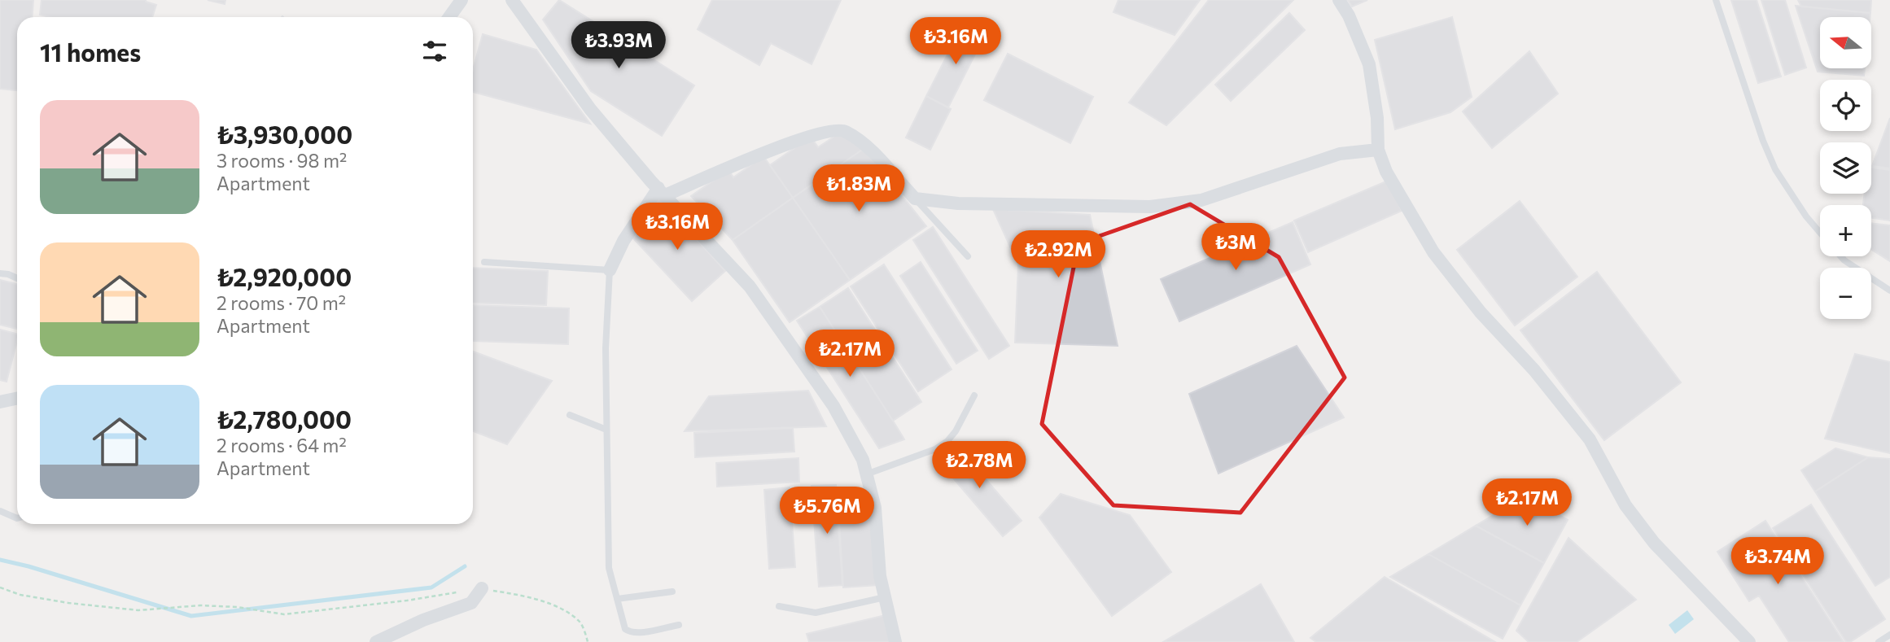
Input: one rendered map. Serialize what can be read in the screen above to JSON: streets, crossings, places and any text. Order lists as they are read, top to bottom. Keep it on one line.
{"north":"left","page":{"map_buttons":["+","−"],"price":["₺3.16M","₺3.93M","₺1.83M","₺3.16M","₺3M","₺2.92M","₺2.17M","₺2.78M","₺2.17M","₺5.76M","₺3.74M"],"heading":"11 homes","list":[{"name":"₺3,930,000","note":"3 rooms · 98 m² · Apartment"},{"name":"₺2,920,000","note":"2 rooms · 70 m² · Apartment"},{"name":"₺2,780,000","note":"2 rooms · 64 m² · Apartment"}]}}
